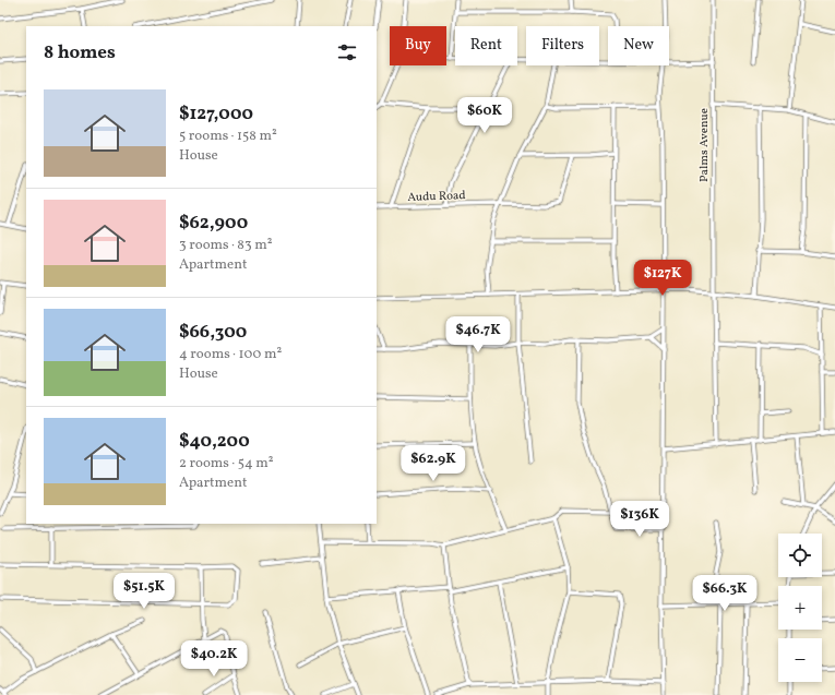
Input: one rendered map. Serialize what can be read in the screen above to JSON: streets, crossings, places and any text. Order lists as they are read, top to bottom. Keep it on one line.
{"streets":{"street":["Palms Avenue","Audu Road"]},"page":{"chip":["Buy","Rent","Filters","New"],"heading":"8 homes","list":[{"name":"$127,000","note":"5 rooms · 158 m² · House"},{"name":"$62,900","note":"3 rooms · 83 m² · Apartment"},{"name":"$66,300","note":"4 rooms · 100 m² · House"},{"name":"$40,200","note":"2 rooms · 54 m² · Apartment"}],"price":["$60K","$127K","$46.7K","$62.9K","$136K","$51.5K","$66.3K","$40.2K"],"map_buttons":["+","−"]}}
